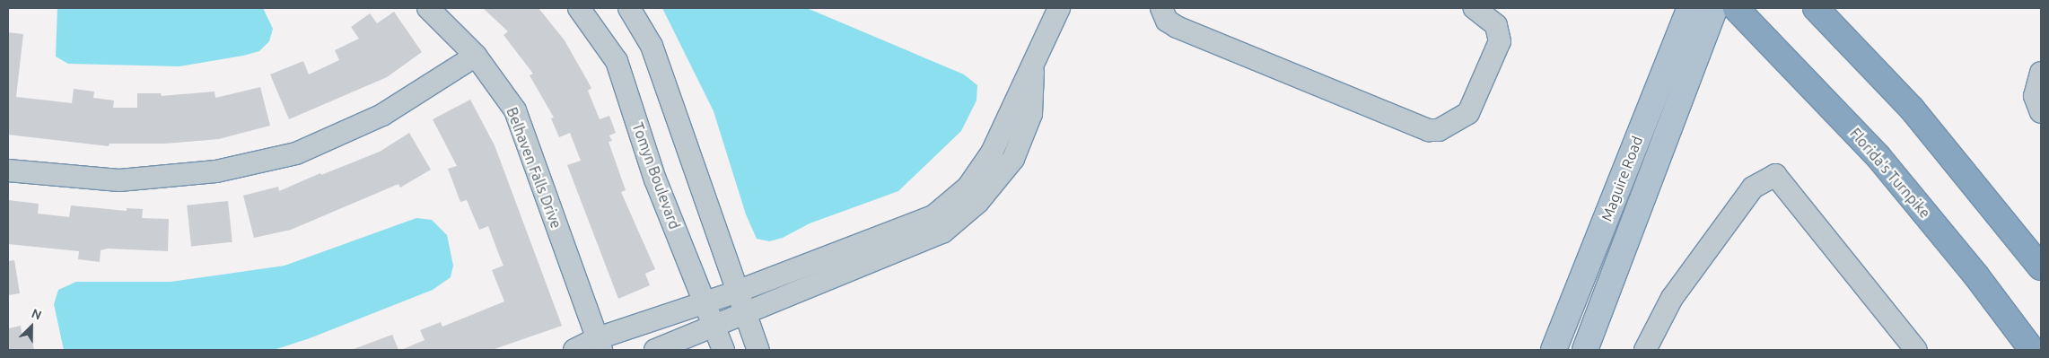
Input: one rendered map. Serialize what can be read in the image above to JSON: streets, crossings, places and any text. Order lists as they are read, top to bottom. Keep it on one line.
{"streets":{"highway":["Florida's Turnpike"],"main road":["Maguire Road"],"street":["Belhaven Falls Drive","Tomyn Boulevard"]},"north":"top right"}
